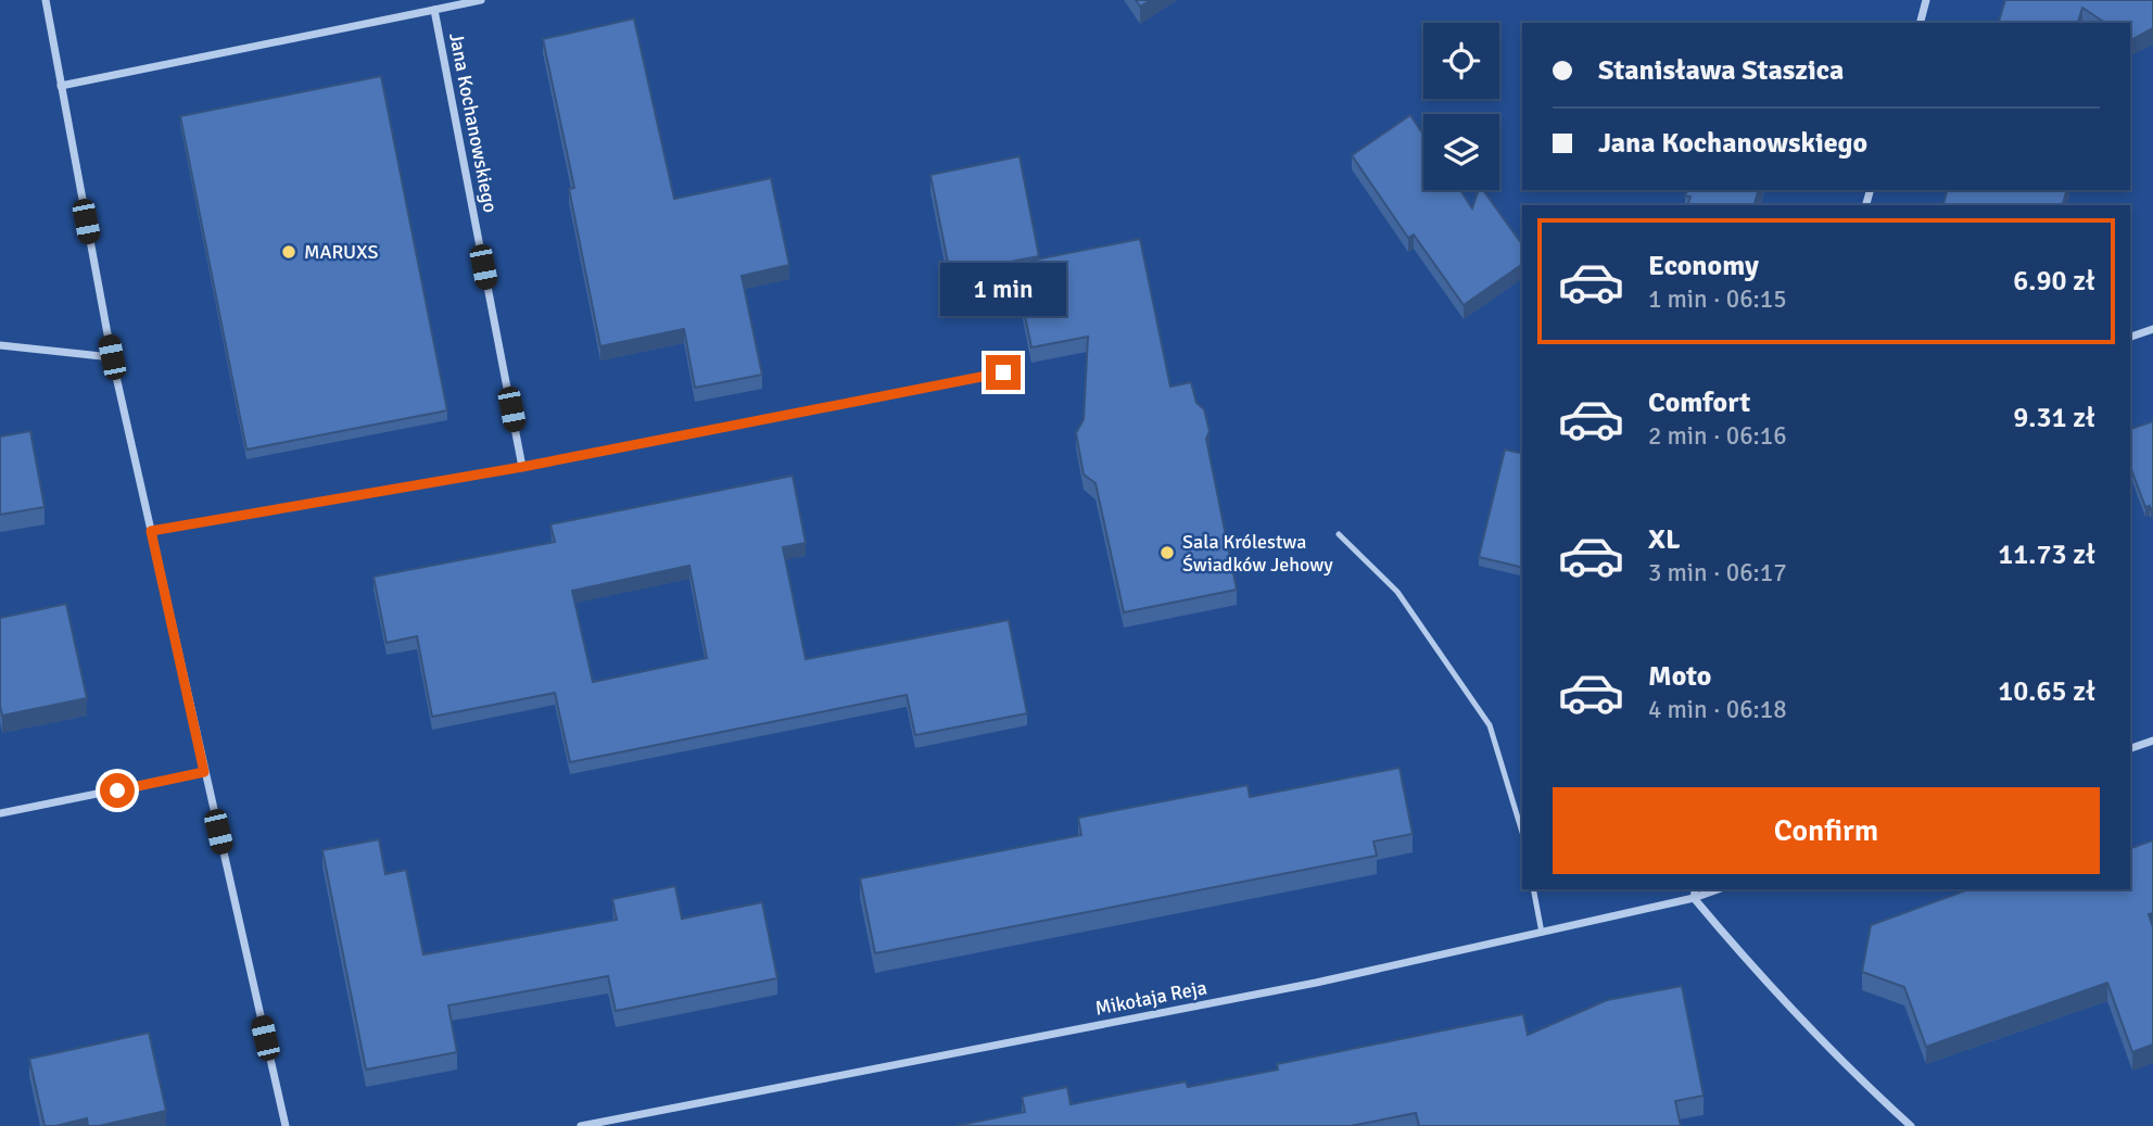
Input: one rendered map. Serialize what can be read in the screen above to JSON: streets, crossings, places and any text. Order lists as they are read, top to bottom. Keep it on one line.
{"streets":{"street":["Jana Kochanowskiego","Mikołaja Reja"]},"places":["MARUXS","Sala Królestwa Świadków Jehowy"],"page":{"banner":["Stanisława Staszica","Jana Kochanowskiego"],"list":[{"name":"Economy","note":"1 min · 06:15","value":"6.90 zł"},{"name":"Comfort","note":"2 min · 06:16","value":"9.31 zł"},{"name":"XL","note":"3 min · 06:17","value":"11.73 zł"},{"name":"Moto","note":"4 min · 06:18","value":"10.65 zł"}],"bubble":"1 min","buttons":"Confirm"}}
